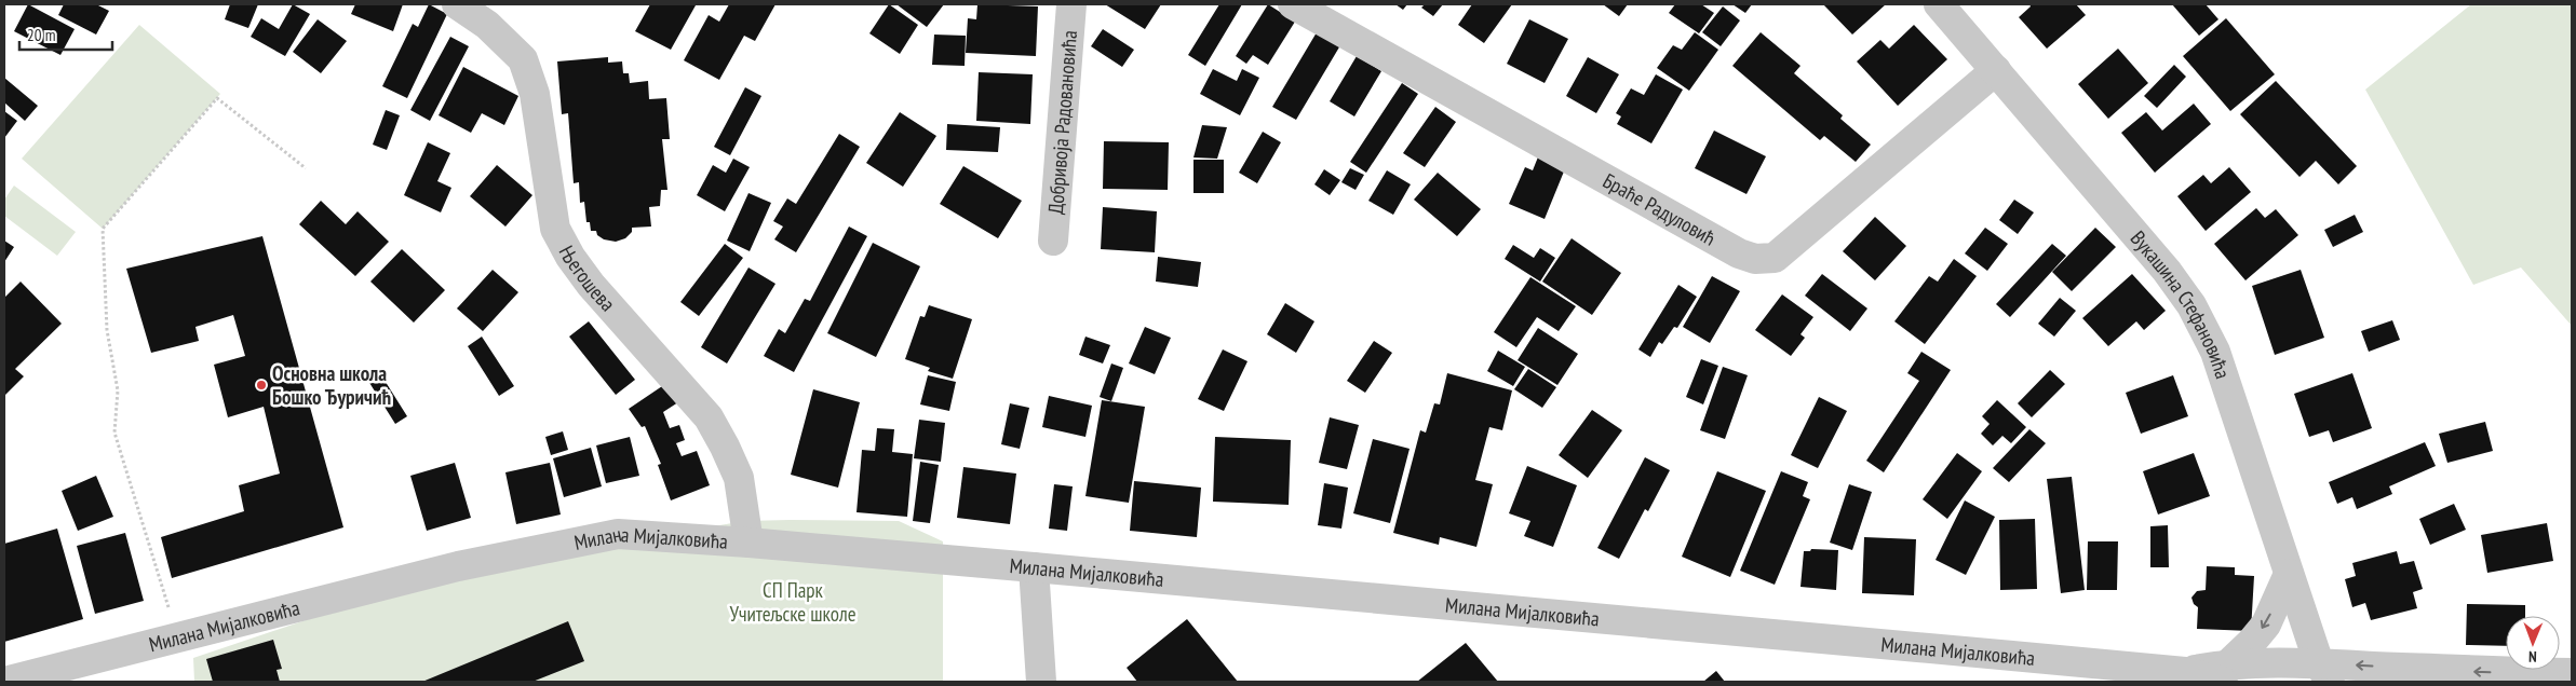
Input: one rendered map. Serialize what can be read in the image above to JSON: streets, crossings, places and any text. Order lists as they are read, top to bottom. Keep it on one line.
{"streets":{"street":["Добривоја Радовановића","Браће Радуловић","Његошева","Вукашина Стефановића","Милана Мијалковића"]},"crossings":[["Браће Радуловић","Вукашина Стефановића"],["Његошева","Милана Мијалковића"],["Вукашина Стефановића","Милана Мијалковића"]],"parks":["СП Парк Учитељске школе"],"places":["Основна школа Бошко Ђуричић"],"scale_bar":"20 m","north":"bottom"}
